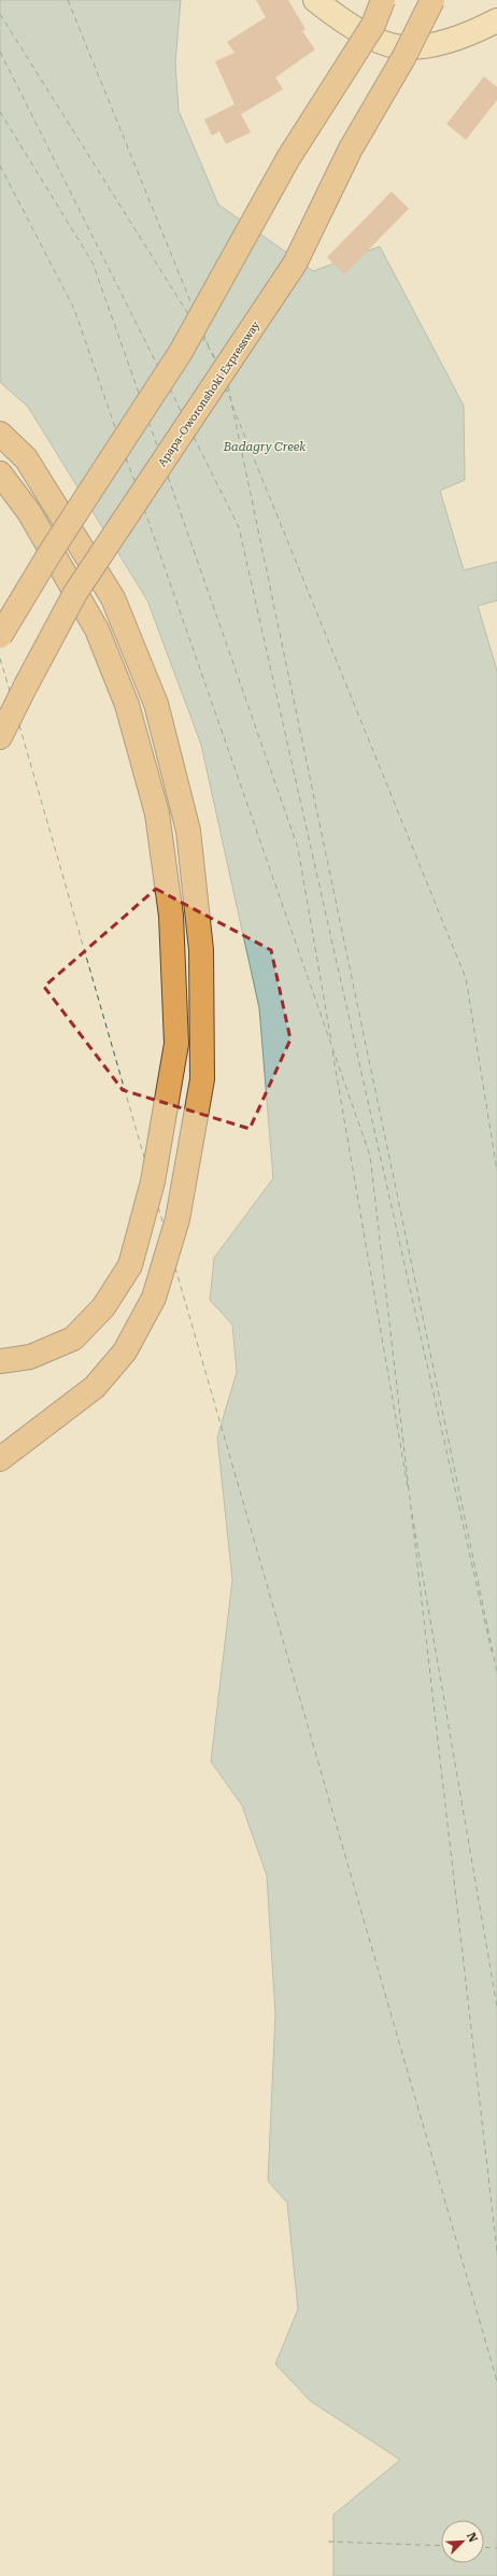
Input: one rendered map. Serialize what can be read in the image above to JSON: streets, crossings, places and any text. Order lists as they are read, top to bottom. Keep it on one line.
{"streets":{"highway":["Apapa-Oworonshoki Expressway"]},"water":["Badagry Creek"],"north":"top right"}
